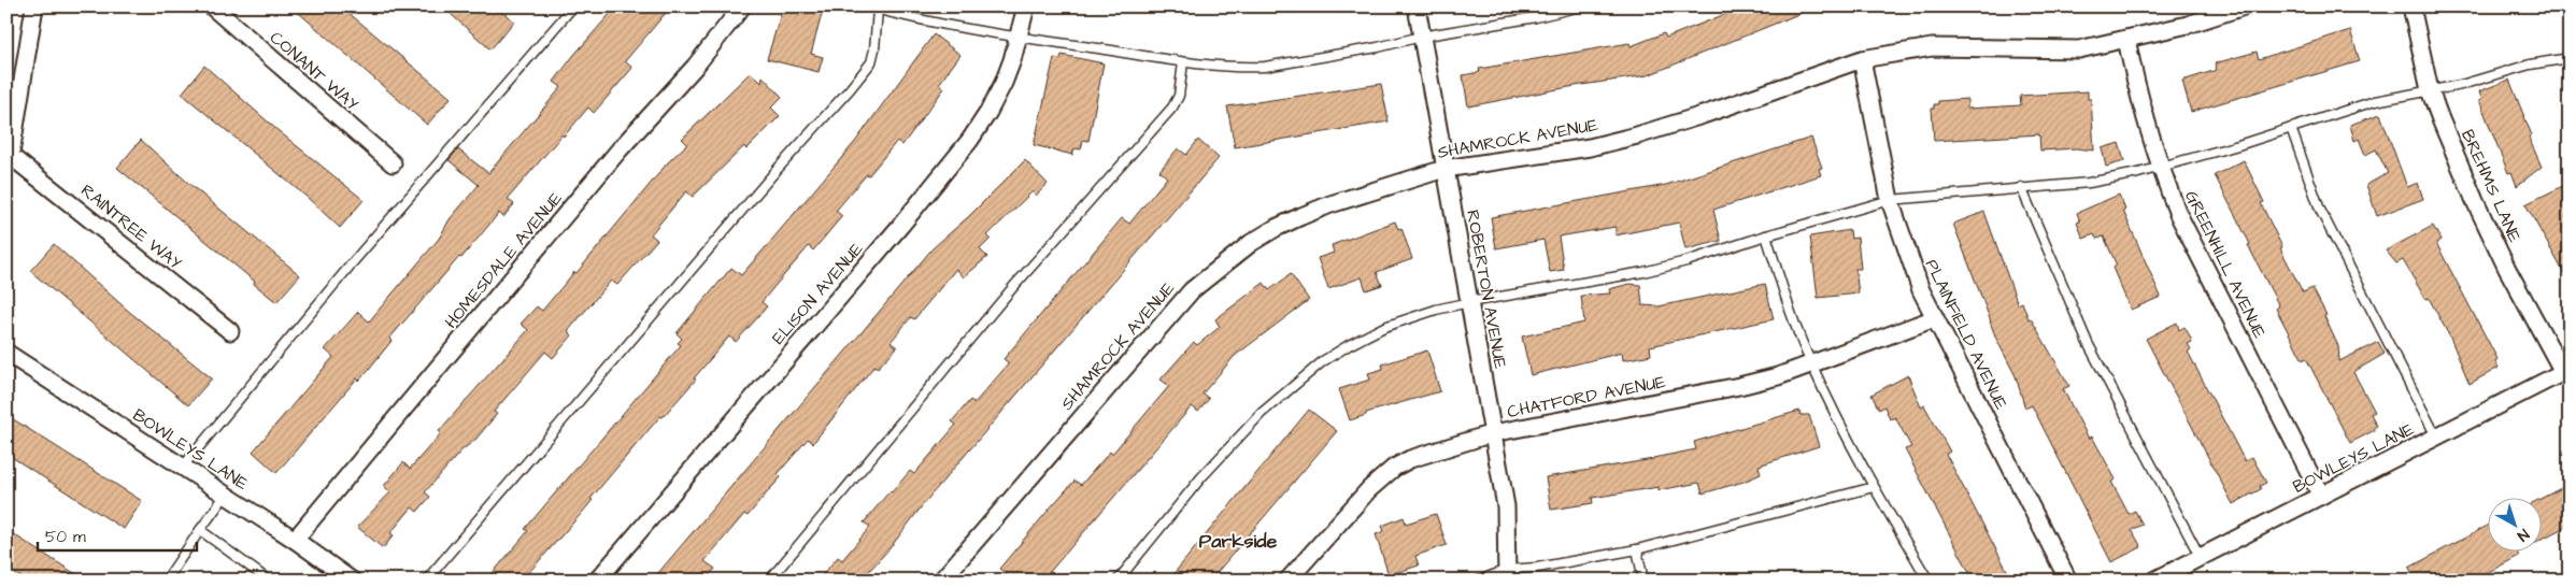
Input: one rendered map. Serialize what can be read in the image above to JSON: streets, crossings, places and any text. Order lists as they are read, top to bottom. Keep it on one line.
{"streets":{"street":["CONANT WAY","SHAMROCK AVENUE","BREHMS LANE","RAINTREE WAY","HOMESDALE AVENUE","GREENHILL AVENUE","ROBERTON AVENUE","ELISON AVENUE","PLAINFIELD AVENUE","CHATFORD AVENUE","BOWLEYS LANE"]},"crossings":[["SHAMROCK AVENUE","GREENHILL AVENUE"],["SHAMROCK AVENUE","ROBERTON AVENUE"],["SHAMROCK AVENUE","PLAINFIELD AVENUE"],["BREHMS LANE","BOWLEYS LANE"],["HOMESDALE AVENUE","BOWLEYS LANE"],["GREENHILL AVENUE","BOWLEYS LANE"],["ROBERTON AVENUE","CHATFORD AVENUE"],["PLAINFIELD AVENUE","CHATFORD AVENUE"]],"districts":["Parkside"],"scale_bar":"50 m","north":"bottom right"}
